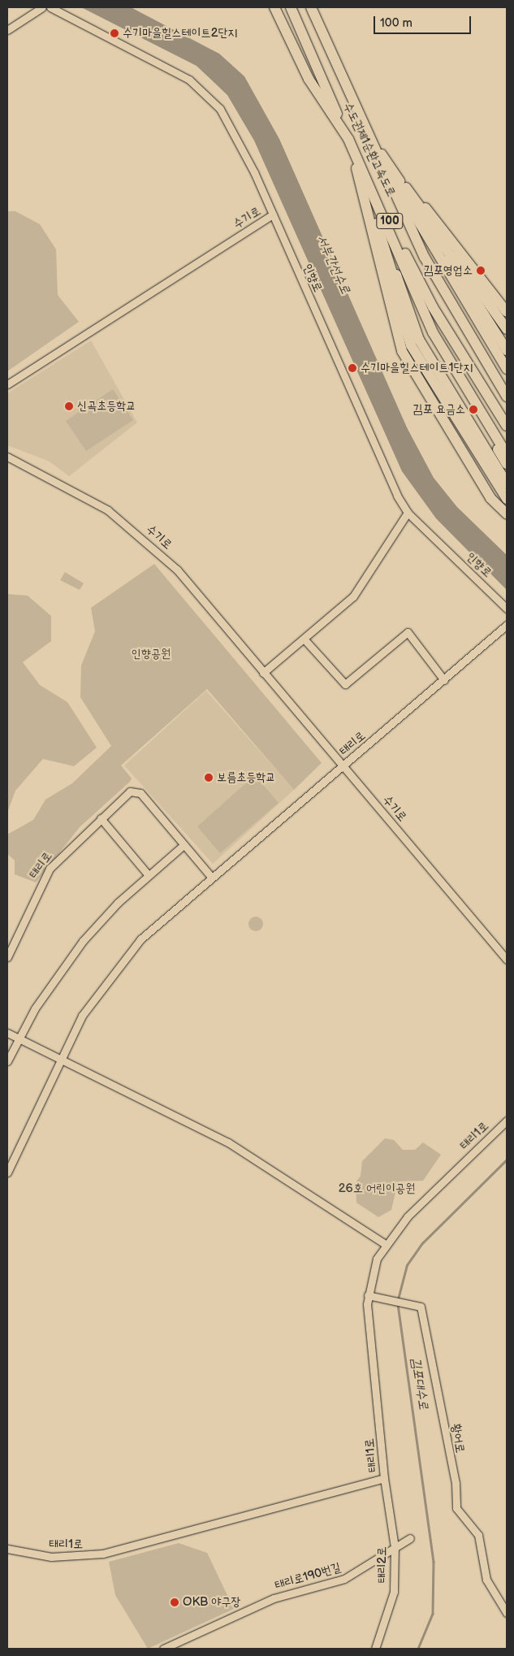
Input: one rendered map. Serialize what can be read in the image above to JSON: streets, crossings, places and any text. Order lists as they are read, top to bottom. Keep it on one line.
{"streets":{"highway":["수도권제1순환고속도로","100"],"street":["수기로","인향로","태리로","태리1로","황어로","태리2로","태리로190번길"]},"crossings":[["수기로","인향로"],["수기로","태리로"],["태리1로","황어로"],["태리1로","태리2로"],["태리2로","태리로190번길"]],"water":["서부간선수로","김포대수로"],"parks":["인향공원","26호 어린이공원"],"places":["수기마을힐스테이트2단지","김포영업소","수기마을힐스테이트1단지","신곡초등학교","김포 요금소","보름초등학교","OKB 야구장"],"scale_bar":"100 m"}
